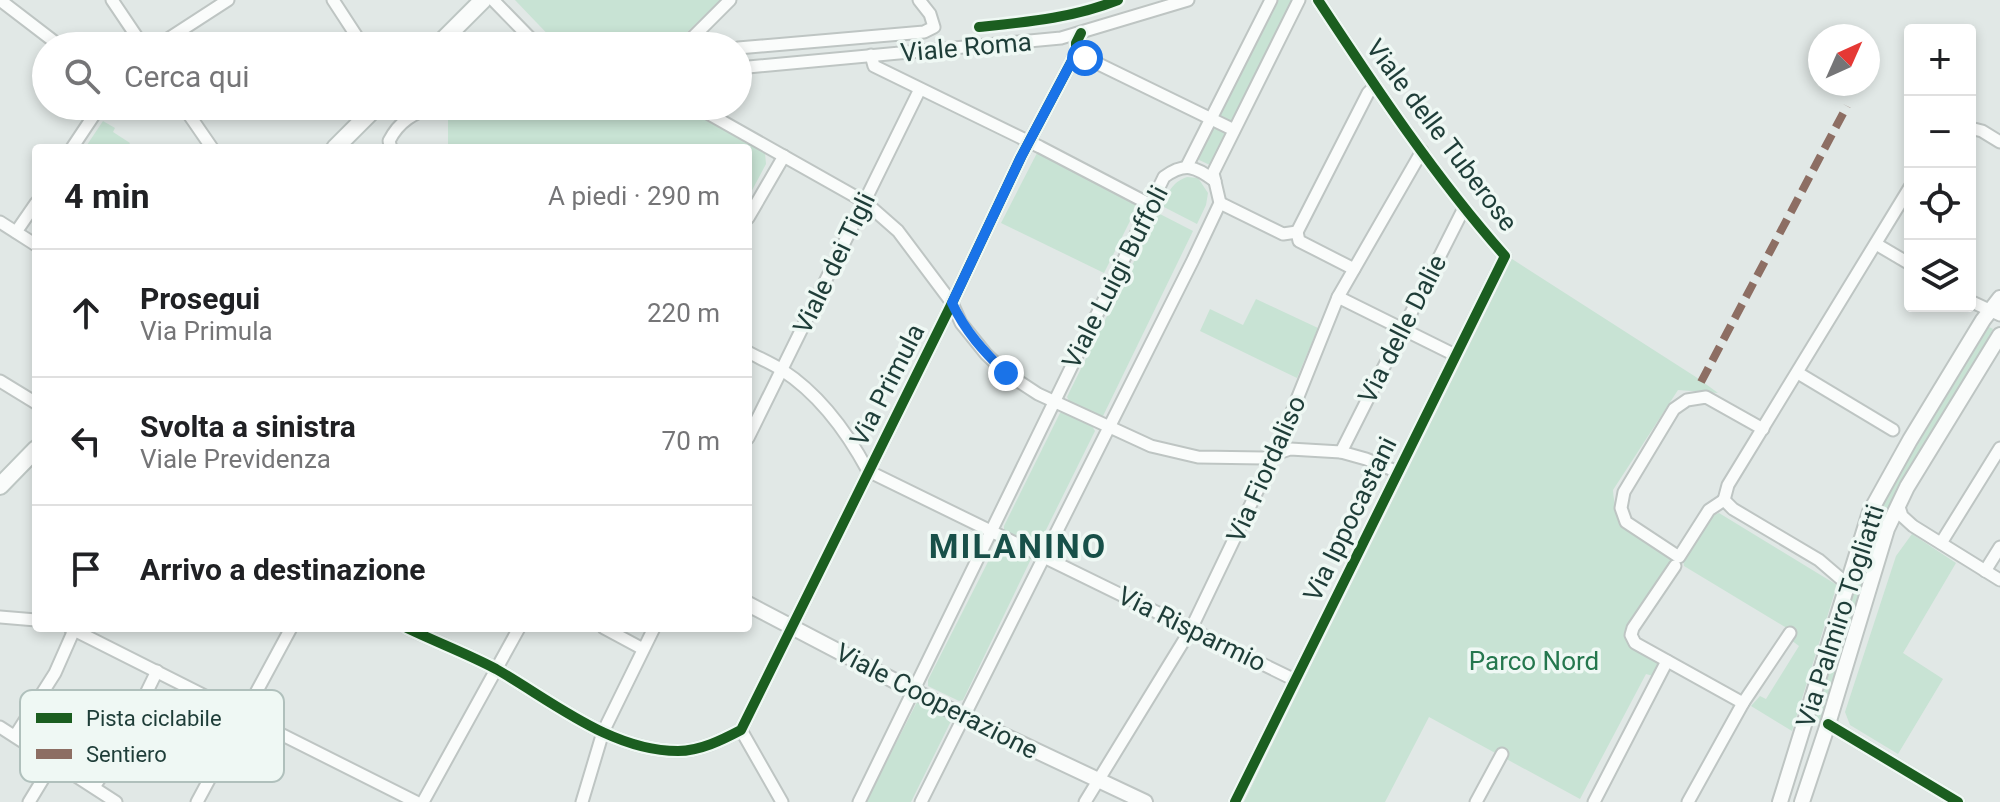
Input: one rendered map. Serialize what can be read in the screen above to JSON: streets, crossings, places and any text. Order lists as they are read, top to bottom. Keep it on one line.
{"streets":{"street":["Viale Roma","Viale delle Tuberose","Viale dei Tigli","Viale Luigi Buffoli","Via delle Dalie","Via Primula","Via Fiordaliso","Via Ippocastani","Via Palmiro Togliatti","Via Risparmio","Viale Cooperazione"]},"crossings":[["Viale Roma","Via Primula"],["Viale delle Tuberose","Via delle Dalie"],["Viale delle Tuberose","Via Fiordaliso"],["Viale delle Tuberose","Via Ippocastani"],["Viale Luigi Buffoli","Via delle Dalie"],["Viale Luigi Buffoli","Via Fiordaliso"],["Viale Luigi Buffoli","Via Ippocastani"],["Viale Luigi Buffoli","Viale Cooperazione"],["Via Primula","Viale Cooperazione"],["Via Fiordaliso","Via Risparmio"],["Via Fiordaliso","Viale Cooperazione"],["Via Ippocastani","Via Risparmio"]],"districts":["MILANINO"],"parks":["Parco Nord"],"legend":["Pista ciclabile","Sentiero"],"north":"top right","page":{"map_buttons":["+","−"],"search":"Cerca qui","heading":["4 min","A piedi · 290 m"],"list":[["Prosegui","Via Primula","220 m"],["Svolta a sinistra","Viale Previdenza","70 m"],"Arrivo a destinazione"]}}
